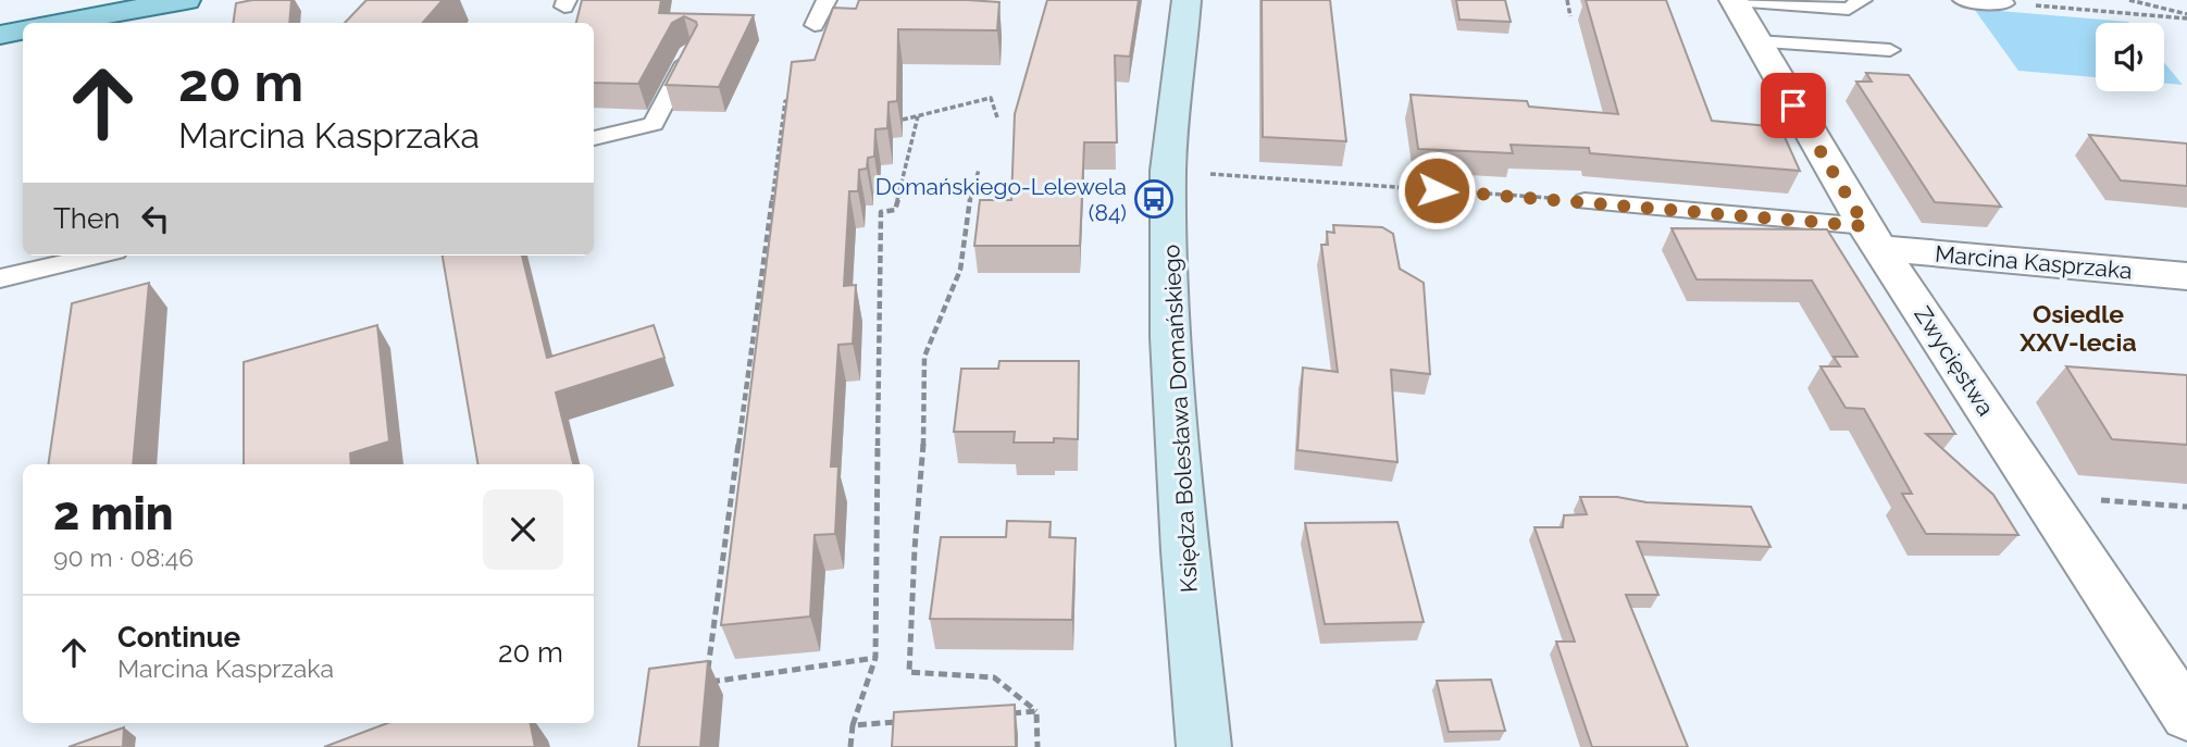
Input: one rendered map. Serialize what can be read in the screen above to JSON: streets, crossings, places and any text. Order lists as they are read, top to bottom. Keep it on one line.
{"streets":{"street":["Marcina Kasprzaka","Zwycięstwa","Księdza Bolesława Domańskiego"]},"crossings":[["Marcina Kasprzaka","Zwycięstwa"]],"districts":["Osiedle XXV-lecia"],"places":{"bus stop":["Domańskiego-Lelewela (84)"]},"page":{"turn":["20 m","Marcina Kasprzaka"],"then":"Then","heading":["2 min","90 m · 08:46"],"list":[{"name":"Continue","note":"Marcina Kasprzaka","value":"20 m"}]}}
